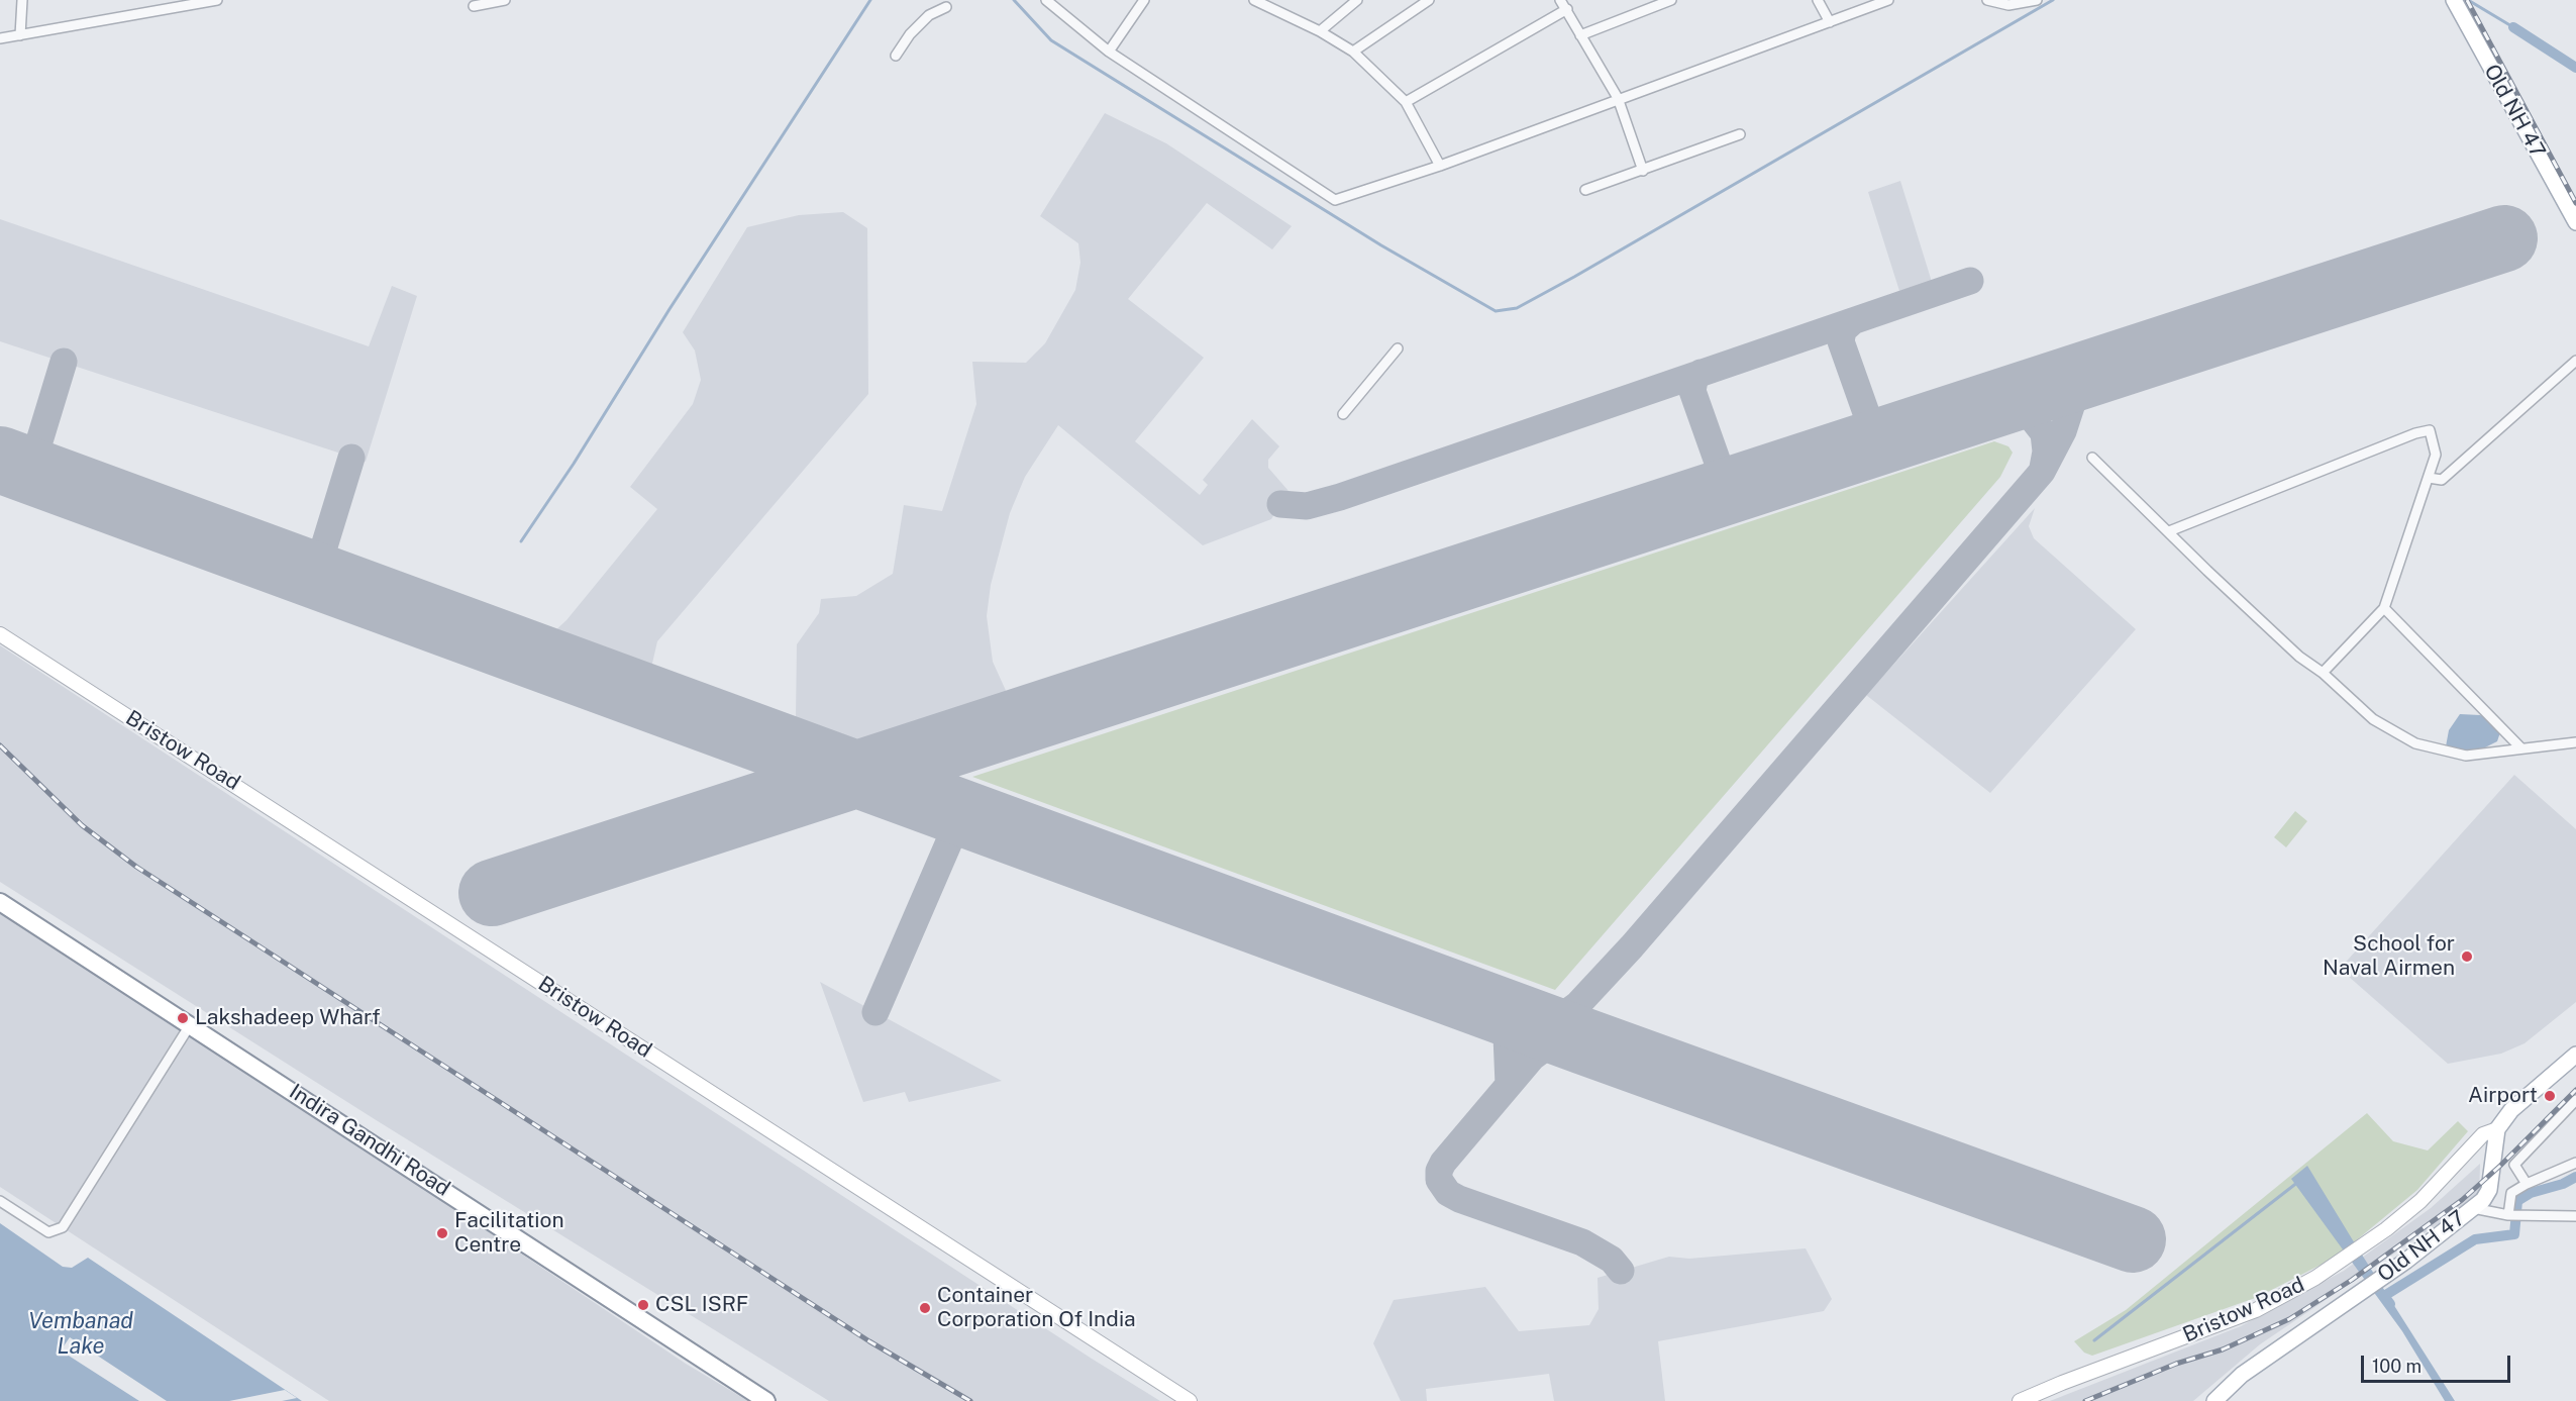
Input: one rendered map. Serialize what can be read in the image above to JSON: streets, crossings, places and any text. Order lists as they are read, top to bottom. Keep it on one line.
{"streets":{"highway":["Indira Gandhi Road"],"main road":["Old NH 47"],"street":["Bristow Road"]},"crossings":[["Old NH 47","Bristow Road"]],"water":["Vembanad Lake"],"places":["School for Naval Airmen","Lakshadeep Wharf","Airport","Facilitation Centre","CSL ISRF","Container Corporation Of India"],"scale_bar":"100 m"}
